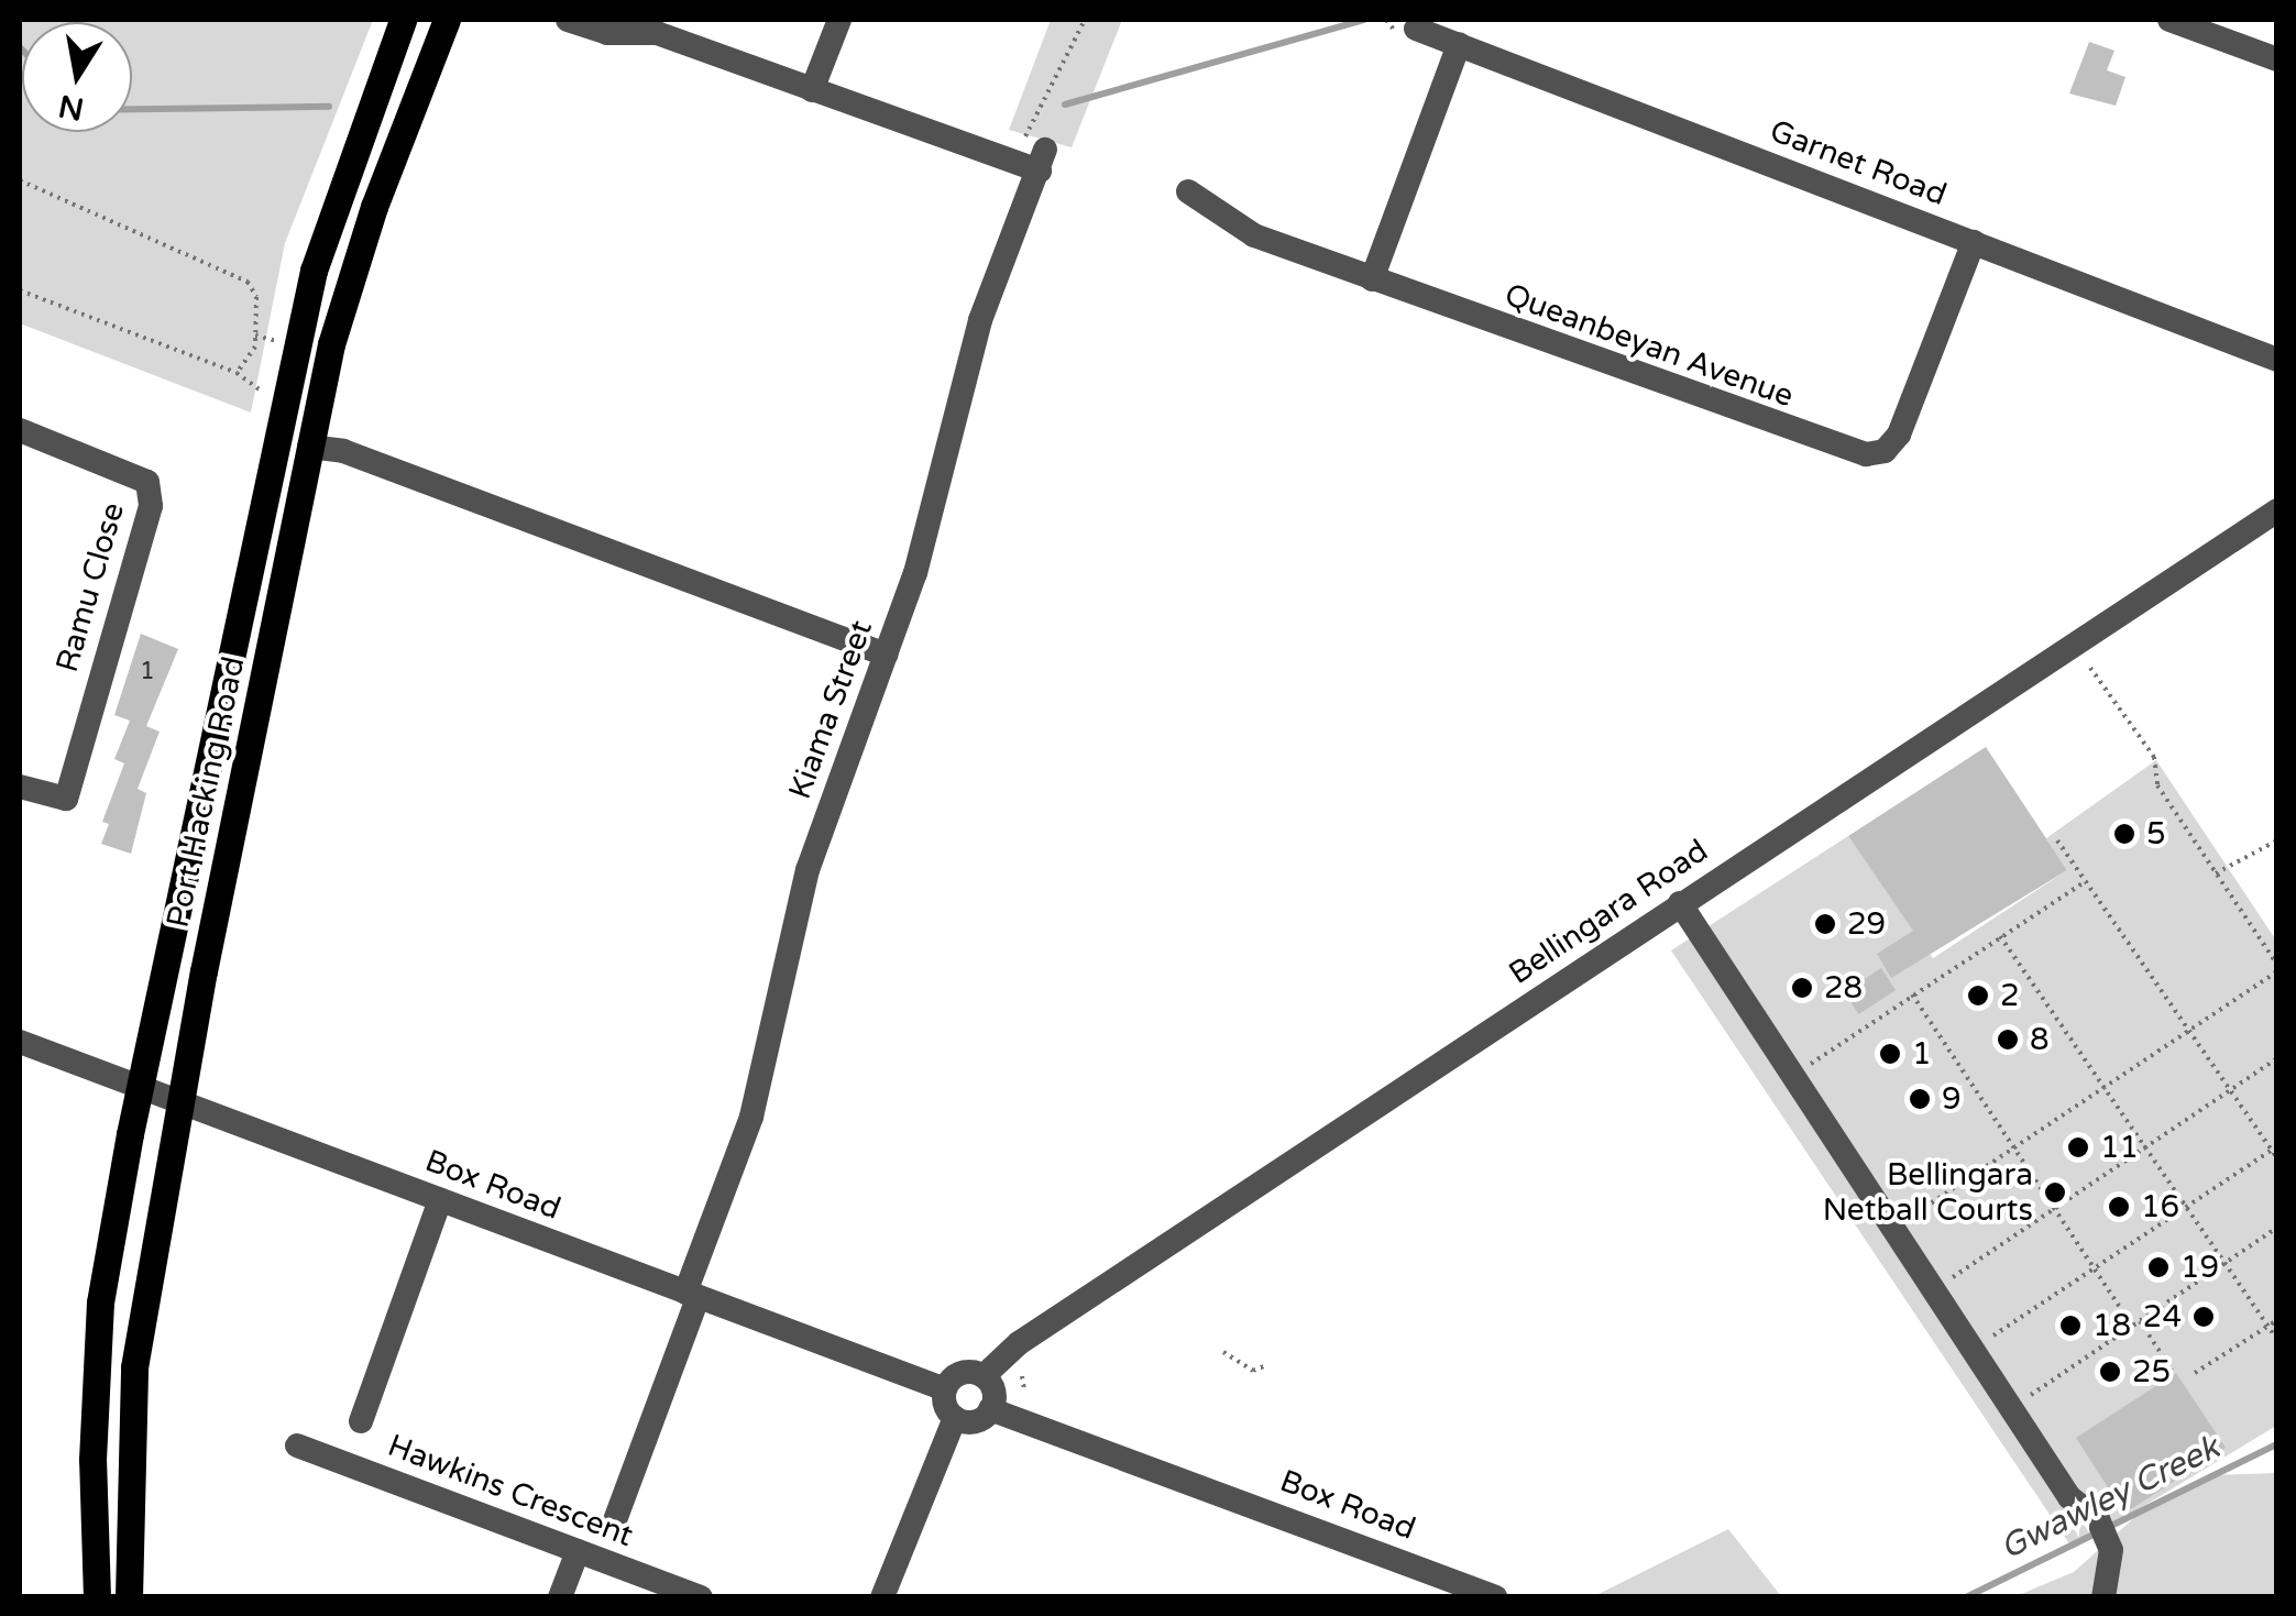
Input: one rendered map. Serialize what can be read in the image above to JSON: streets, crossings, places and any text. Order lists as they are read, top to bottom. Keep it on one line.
{"streets":{"main road":["Port Hacking Road"],"street":["Garnet Road","Queanbeyan Avenue","Ramu Close","Kiama Street","Bellingara Road","Box Road","Hawkins Crescent"]},"crossings":[["Garnet Road","Queanbeyan Avenue"],["Kiama Street","Box Road"],["Port Hacking Road","Box Road"],["Bellingara Road","Box Road"]],"water":["Gwawley Creek"],"places":["5","29","28","2","8","1","9","11","Bellingara Netball Courts","16","19","24","18","25"],"house_numbers":["1"],"north":"bottom"}
